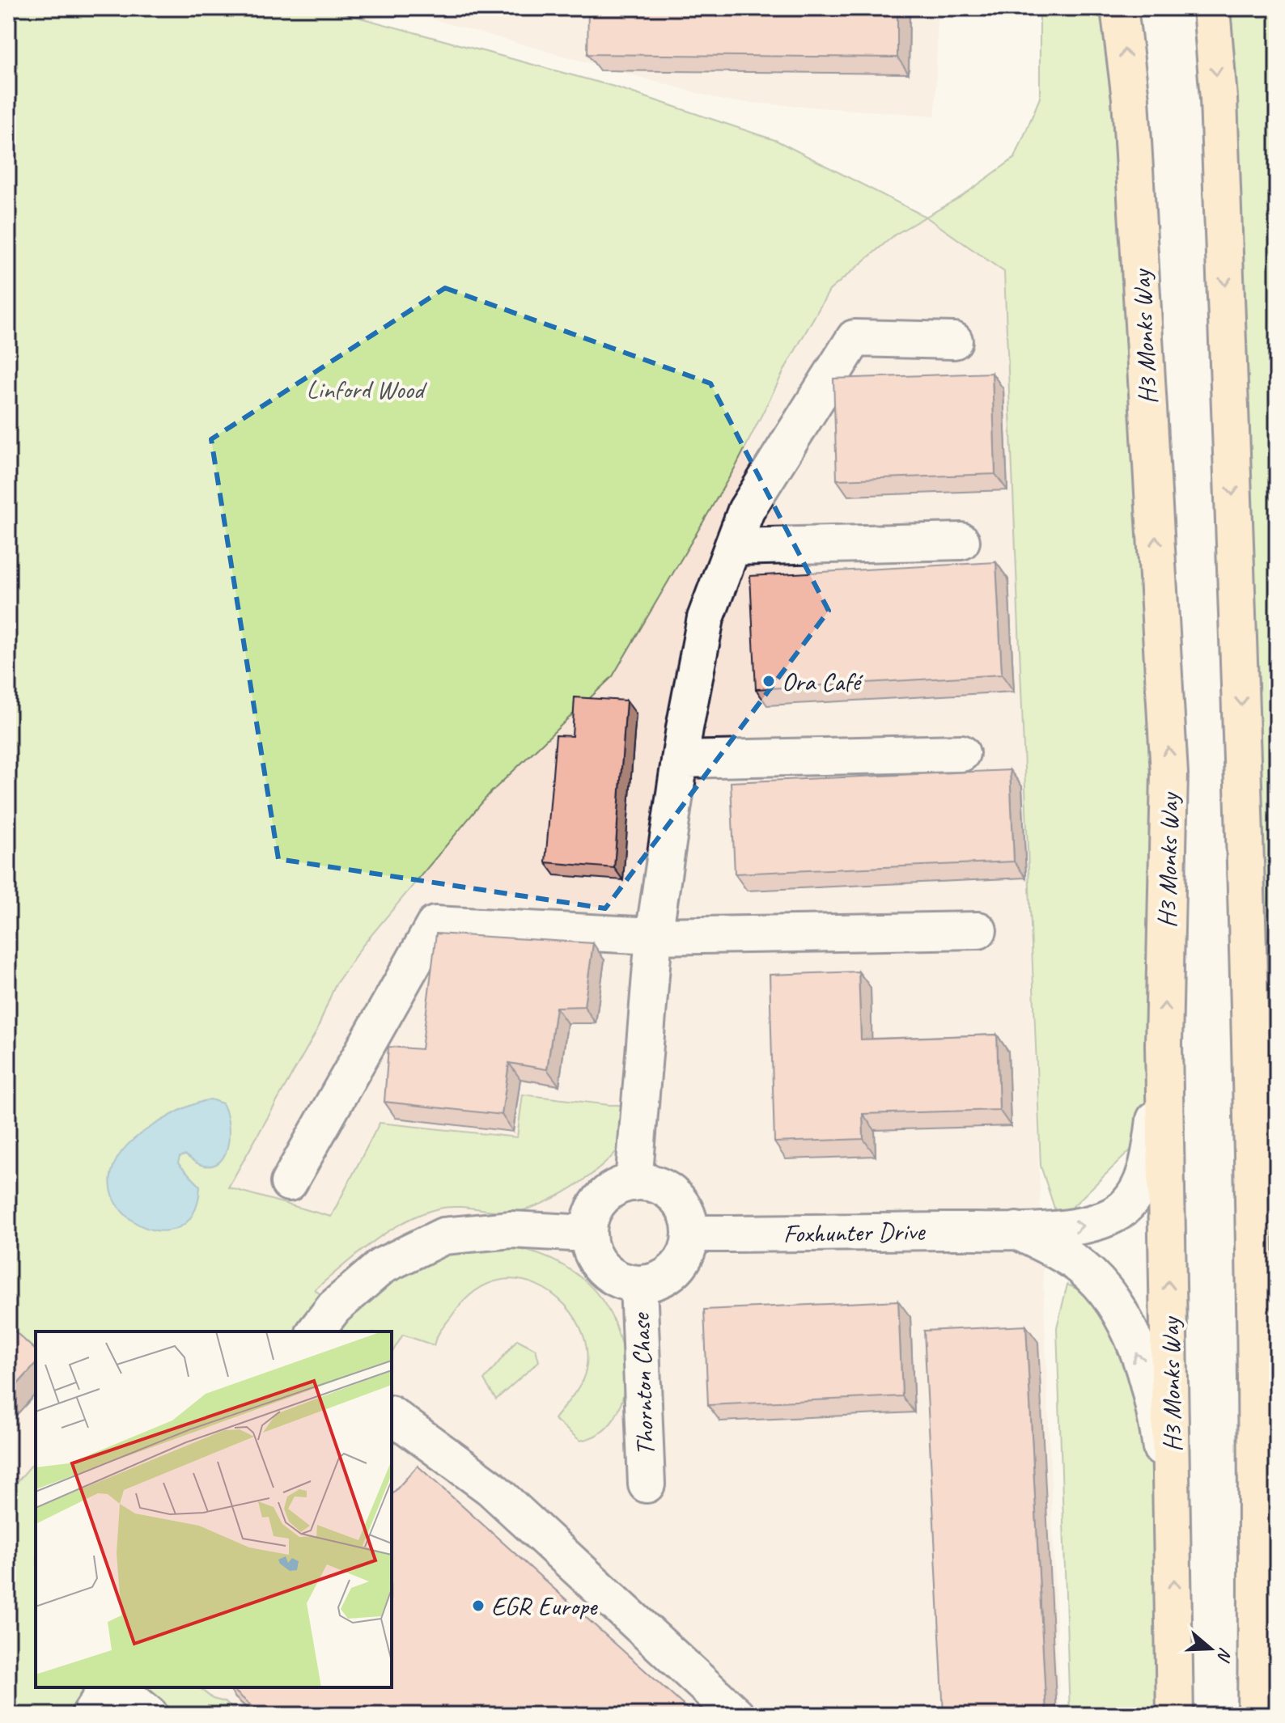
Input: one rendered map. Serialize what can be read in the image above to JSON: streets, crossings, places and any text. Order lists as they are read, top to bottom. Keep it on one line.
{"streets":{"main road":["H3 Monks Way"],"street":["Foxhunter Drive","Thornton Chase"]},"crossings":[["H3 Monks Way","Foxhunter Drive"],["Foxhunter Drive","Thornton Chase"]],"parks":["Linford Wood"],"places":["Ora Café","EGR Europe"],"north":"right"}
